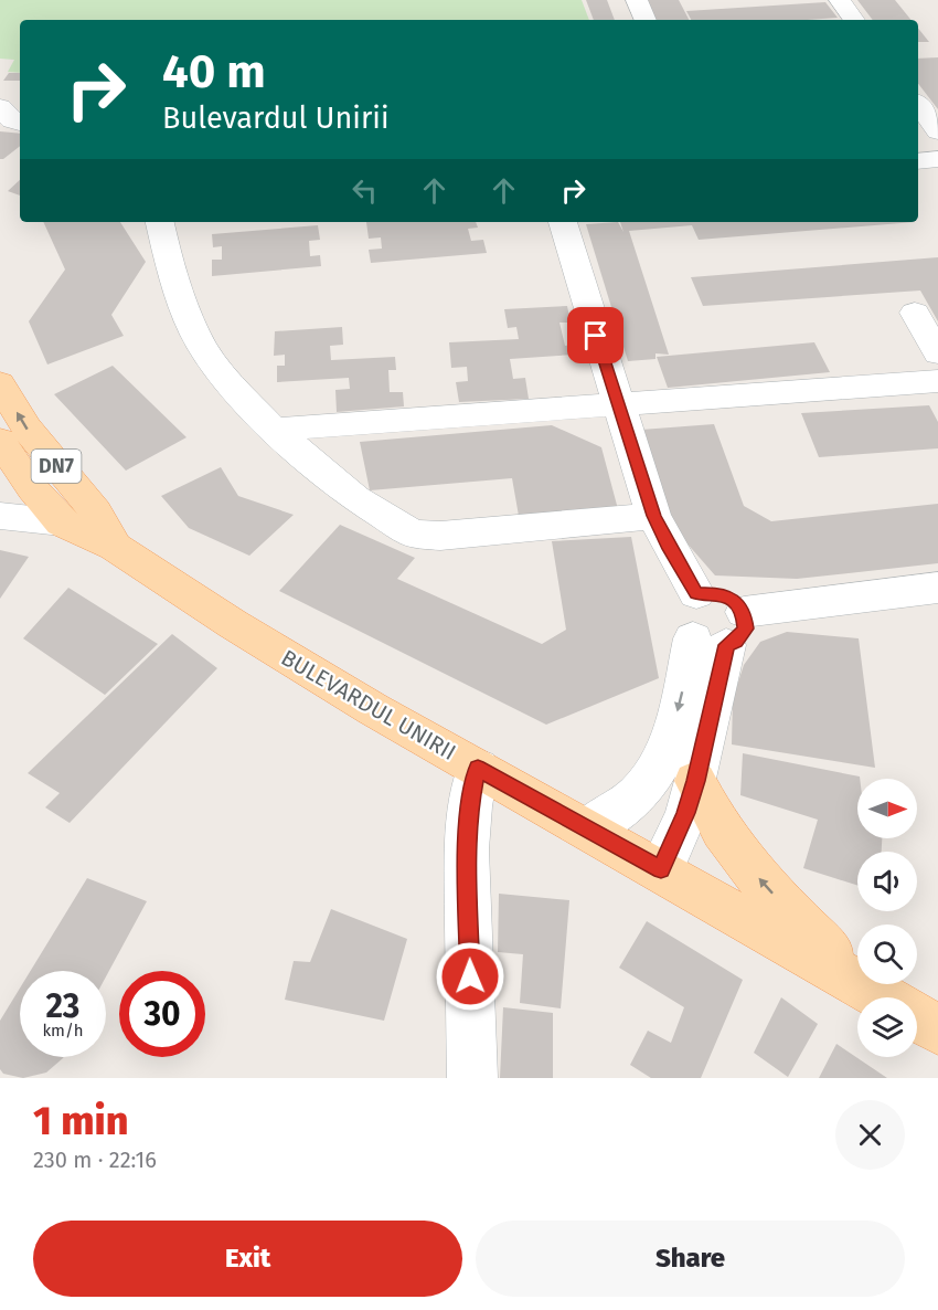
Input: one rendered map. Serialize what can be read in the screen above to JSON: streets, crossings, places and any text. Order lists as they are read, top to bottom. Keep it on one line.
{"streets":{"main road":["DN7","BULEVARDUL UNIRII"]},"crossings":[["DN7","BULEVARDUL UNIRII"]],"north":"right","page":{"turn":["40 m","Bulevardul Unirii"],"speed":"23 km/h","limit":"30","heading":["1 min","230 m · 22:16"],"buttons":["Exit","Share"]}}
